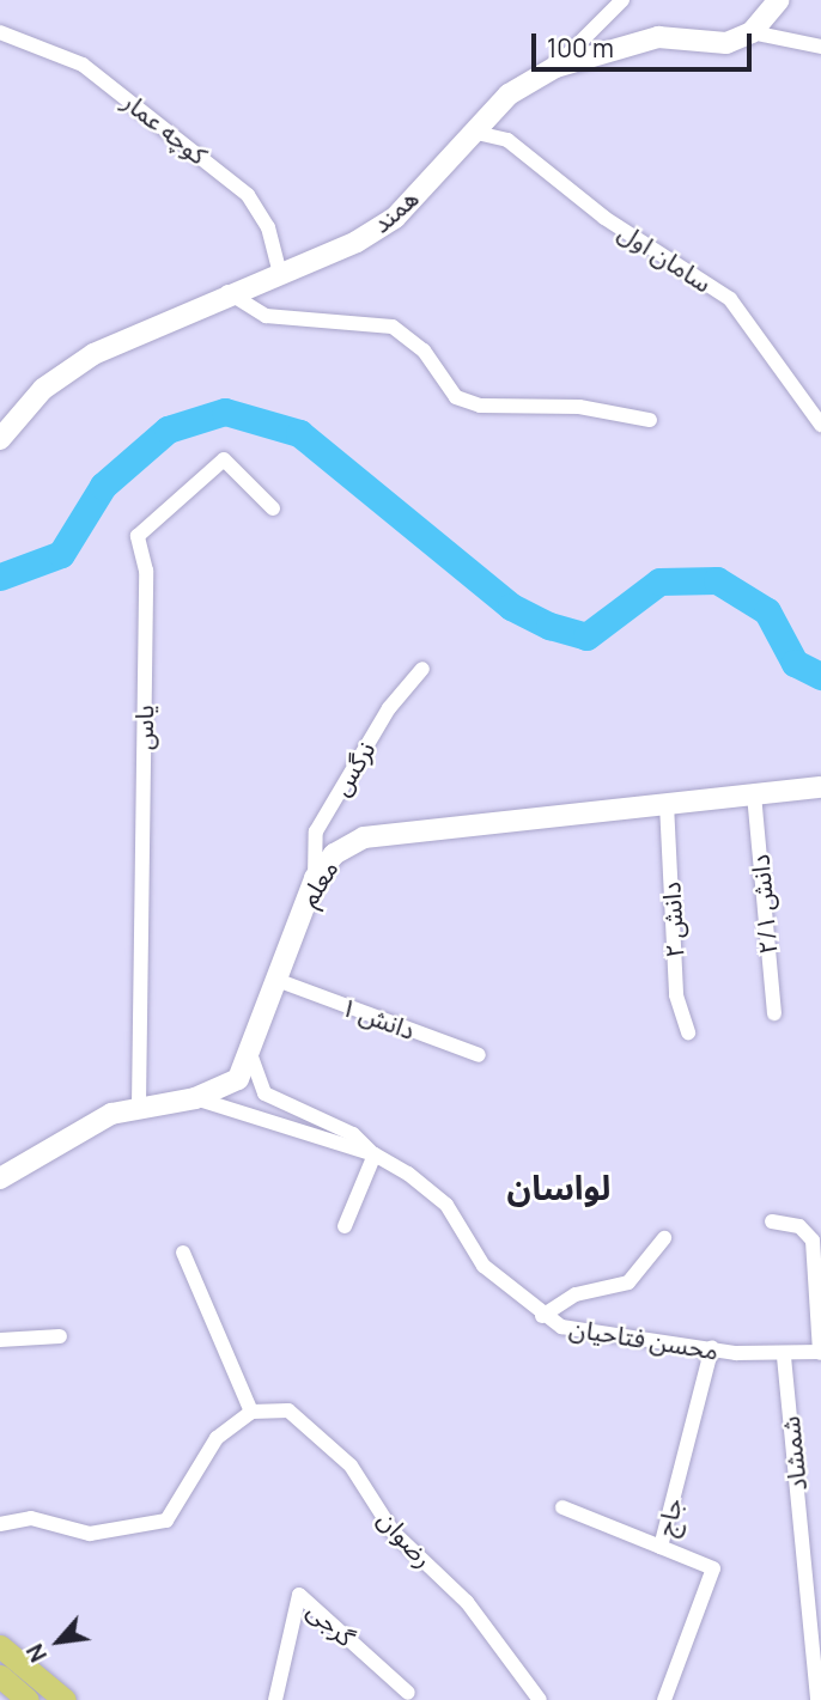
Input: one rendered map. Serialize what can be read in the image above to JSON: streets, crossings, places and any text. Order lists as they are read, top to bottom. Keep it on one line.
{"streets":{"main road":["همند","معلم"],"street":["کوچه عمار","سامان اول","یاس","نرگس","دانش ۲/۱","دانش ۲","دانش ۱","محسن فتاحیان","شمشاد","جاج","رضوان","گرجی"]},"crossings":[["کوچه عمار","همند"],["همند","سامان اول"],["یاس","معلم"],["نرگس","معلم"],["معلم","دانش ۲/۱"],["معلم","دانش ۲"],["معلم","دانش ۱"],["معلم","محسن فتاحیان"],["محسن فتاحیان","شمشاد"],["محسن فتاحیان","جاج"]],"districts":["لواسان"],"scale_bar":"100 m","north":"bottom left"}
